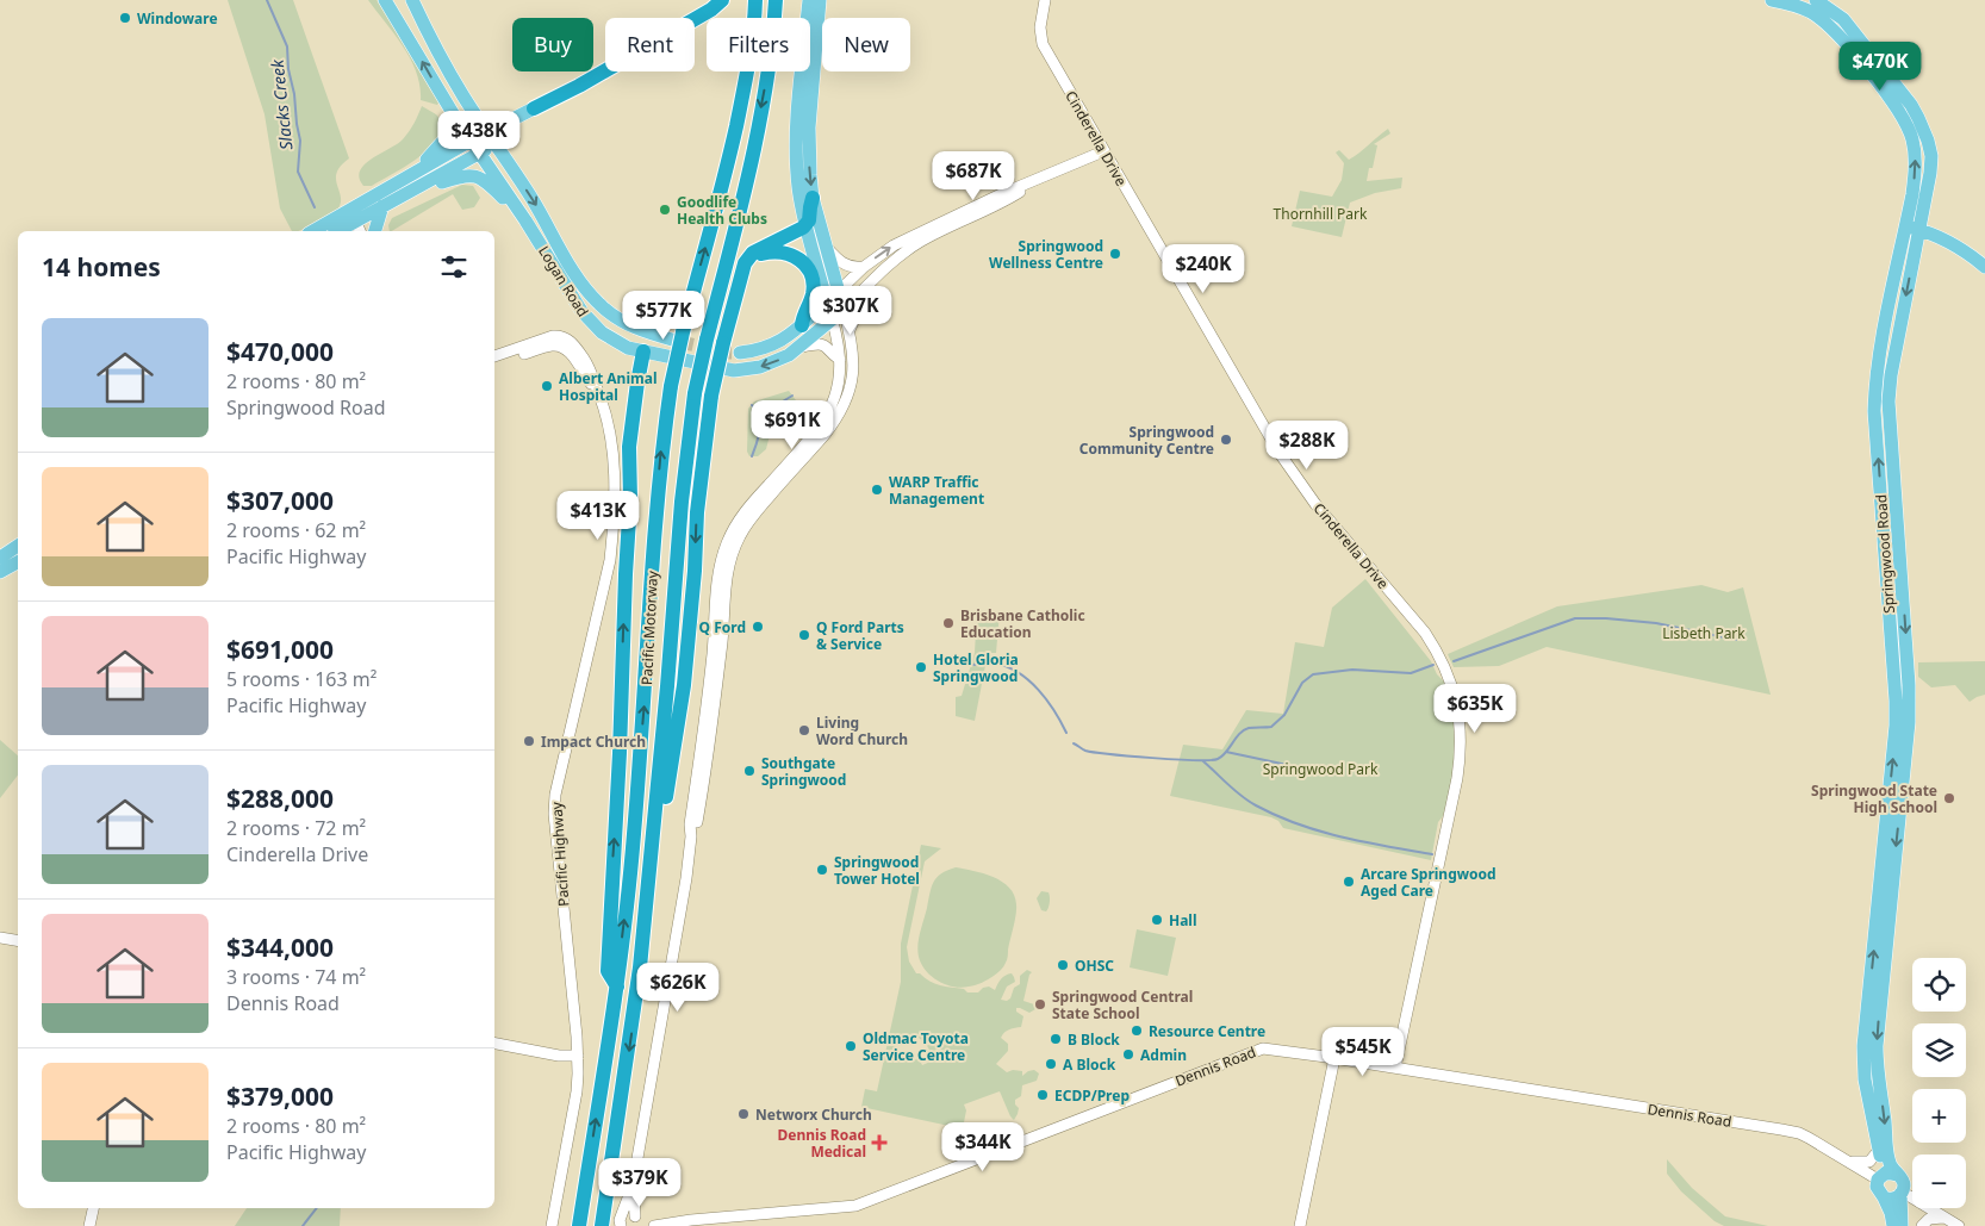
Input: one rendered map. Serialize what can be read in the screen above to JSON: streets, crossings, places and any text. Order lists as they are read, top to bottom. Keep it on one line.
{"streets":{"highway":["Pacific Motorway"],"main road":["Logan Road","Springwood Road"],"street":["Cinderella Drive","Pacific Highway","Dennis Road"]},"crossings":[["Cinderella Drive","Dennis Road"],["Logan Road","Pacific Motorway"],["Springwood Road","Dennis Road"]],"water":["Slacks Creek"],"parks":["Thornhill Park","Lisbeth Park","Springwood Park"],"places":{"other":["Windoware","Goodlife Health Clubs","Springwood Wellness Centre","Albert Animal Hospital","Springwood Community Centre","WARP Traffic Management","Brisbane Catholic Education","Q Ford","Q Ford Parts & Service","Hotel Gloria Springwood","Living Word Church","Impact Church","Southgate Springwood","Springwood State High School","Springwood Tower Hotel","Arcare Springwood Aged Care","Hall","OHSC","Springwood Central State School","Resource Centre","B Block","Oldmac Toyota Service Centre","Admin","A Block","ECDP/Prep","Networx Church"],"health":["Dennis Road Medical"]},"page":{"chip":["Buy","Rent","Filters","New"],"price":["$470K","$438K","$687K","$240K","$307K","$577K","$691K","$288K","$413K","$635K","$626K","$545K","$344K","$379K"],"heading":"14 homes","list":[{"name":"$470,000","note":"2 rooms · 80 m² · Springwood Road"},{"name":"$307,000","note":"2 rooms · 62 m² · Pacific Highway"},{"name":"$691,000","note":"5 rooms · 163 m² · Pacific Highway"},{"name":"$288,000","note":"2 rooms · 72 m² · Cinderella Drive"},{"name":"$344,000","note":"3 rooms · 74 m² · Dennis Road"},{"name":"$379,000","note":"2 rooms · 80 m² · Pacific Highway"}],"map_buttons":["+","−"]}}
